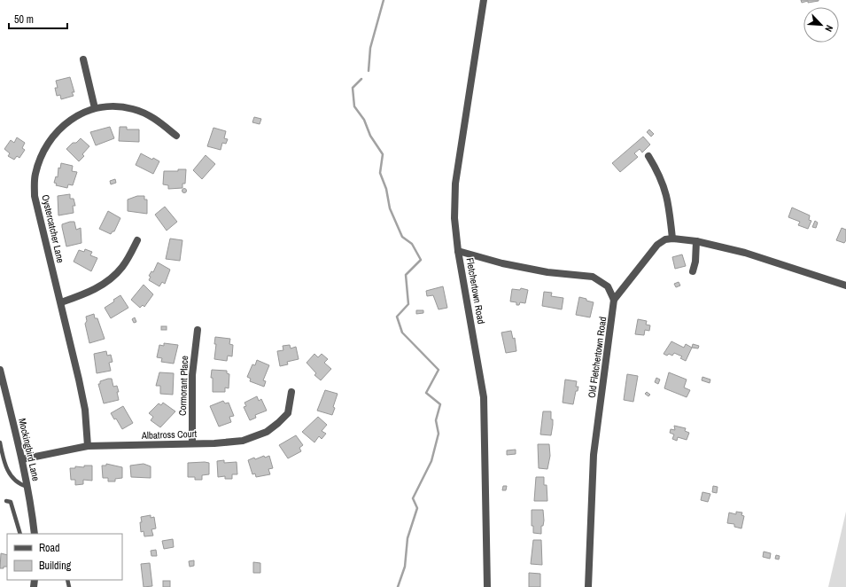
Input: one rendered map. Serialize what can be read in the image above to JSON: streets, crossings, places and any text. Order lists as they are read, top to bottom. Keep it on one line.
{"streets":{"street":["Oystercatcher Lane","Fletchertown Road","Old Fletchertown Road","Cormorant Place","Albatross Court","Mockingbird Lane"]},"crossings":[["Oystercatcher Lane","Albatross Court"],["Cormorant Place","Albatross Court"],["Albatross Court","Mockingbird Lane"]],"legend":["Road","Building"],"scale_bar":"50 m","north":"bottom right"}
